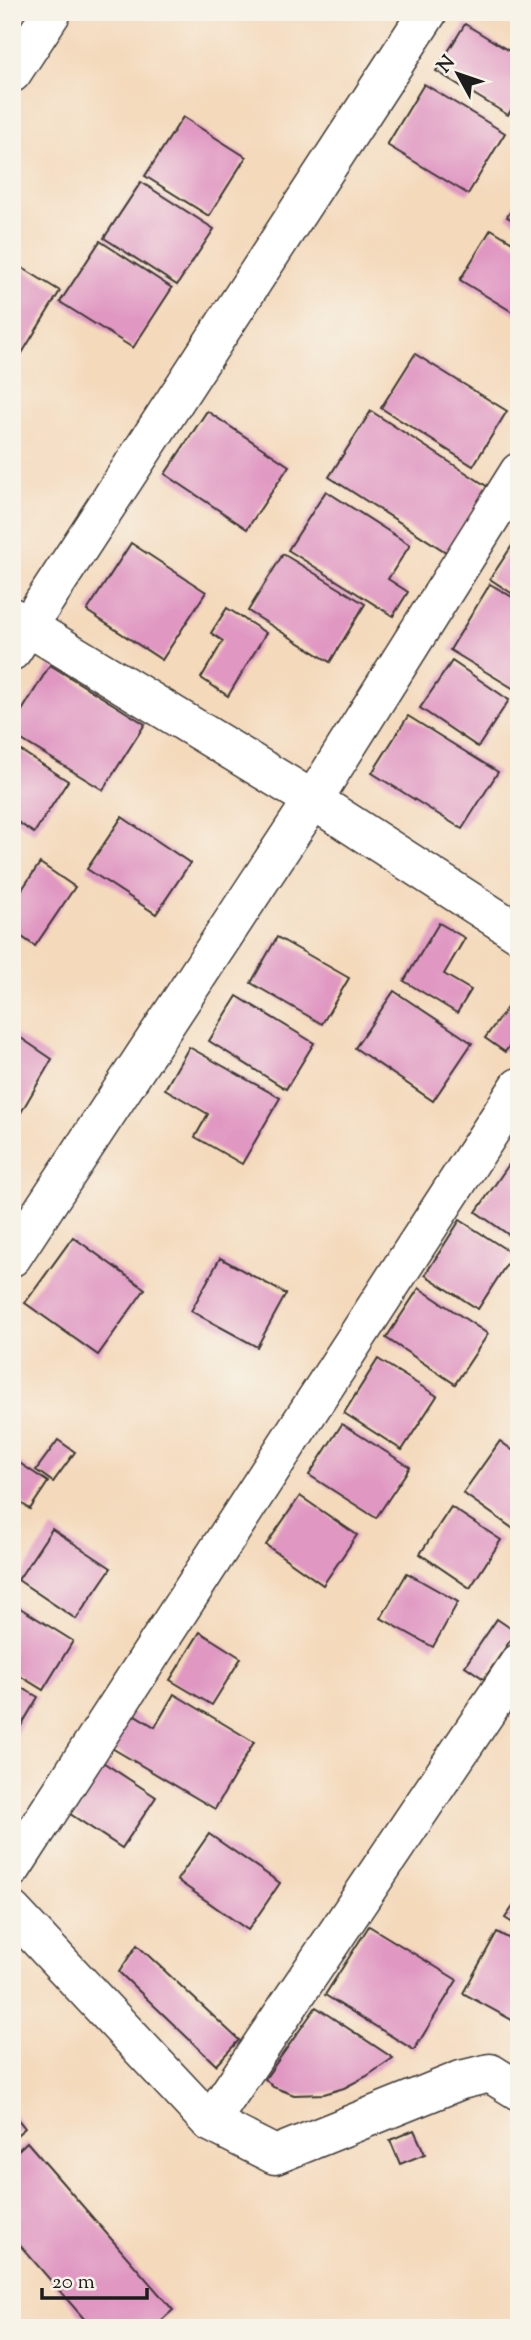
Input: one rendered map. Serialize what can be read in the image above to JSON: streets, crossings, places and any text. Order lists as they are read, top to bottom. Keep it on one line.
{"scale_bar":"20 m","north":"top left"}
